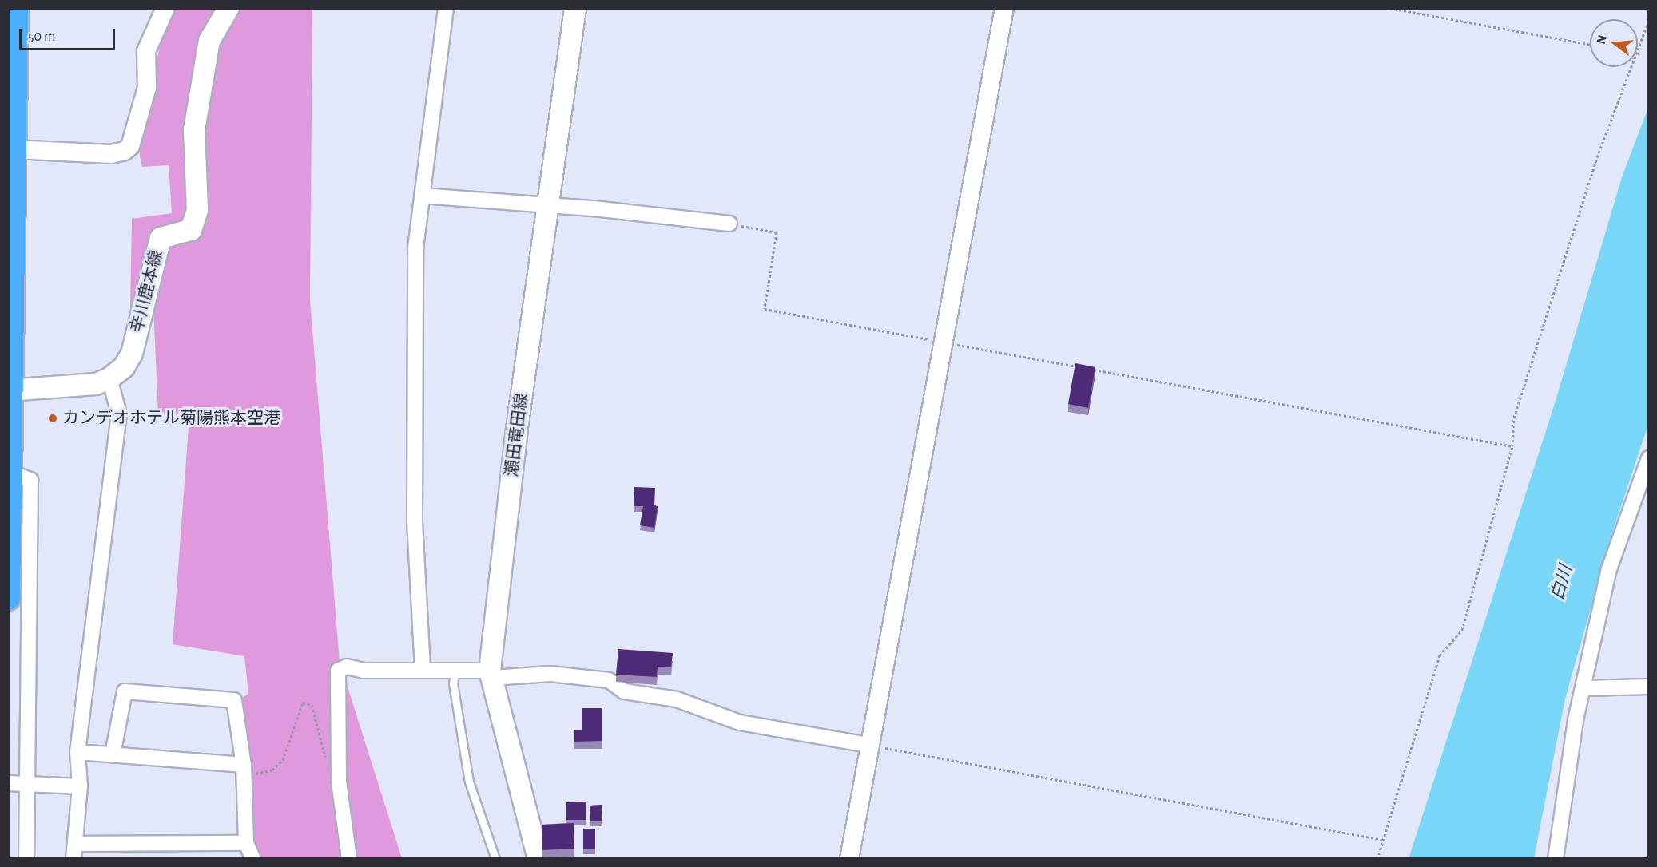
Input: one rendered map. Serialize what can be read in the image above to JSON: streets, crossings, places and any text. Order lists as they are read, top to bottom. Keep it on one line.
{"streets":{"main road":["辛川鹿本線","瀬田竜田線"]},"water":["白川"],"places":["カンデオホテル菊陽熊本空港"],"scale_bar":"50 m","north":"left"}
